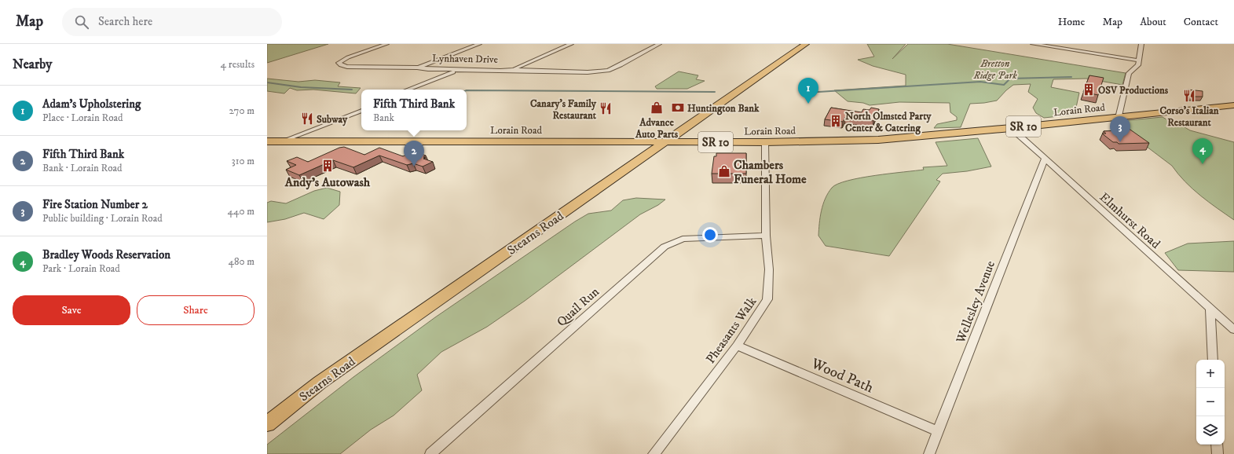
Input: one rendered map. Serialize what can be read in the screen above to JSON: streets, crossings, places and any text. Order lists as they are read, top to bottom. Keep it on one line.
{"streets":{"main road":["Lorain Road","SR 10","Stearns Road"],"street":["Lynhaven Drive","Elmhurst Road","Wellesley Avenue","Quail Run","Pheasants Walk","Wood Path"]},"crossings":[["Lorain Road","Elmhurst Road"],["Lorain Road","Stearns Road"],["Lorain Road","Pheasants Walk"],["Elmhurst Road","Wellesley Avenue"],["Wellesley Avenue","Wood Path"],["Quail Run","Pheasants Walk"],["Pheasants Walk","Wood Path"]],"parks":["Bretton Ridge Park"],"places":{"building":["OSV Productions","North Olmsted Party Center & Catering","Andy's Autowash"],"restaurant":["Corso's Italian Restaurant","Canary's Family Restaurant","Subway"],"shop":["Advance Auto Parts","Chambers Funeral Home"],"bank":["Huntington Bank"]},"page":{"header":"Map","search":"Search here","nav":["Home","Map","About","Contact"],"heading":["Nearby","4 results"],"pins":["1","3","4","2"],"list":[{"mark":"1","name":"Adam's Upholstering","note":"Place · Lorain Road","value":"270 m"},{"mark":"2","name":"Fifth Third Bank","note":"Bank · Lorain Road","value":"310 m"},{"mark":"3","name":"Fire Station Number 2","note":"Public building · Lorain Road","value":"440 m"},{"mark":"4","name":"Bradley Woods Reservation","note":"Park · Lorain Road","value":"480 m"}],"popup":["Fifth Third Bank","Bank"],"buttons":["Save","Share"],"map_buttons":["+","−"]}}
